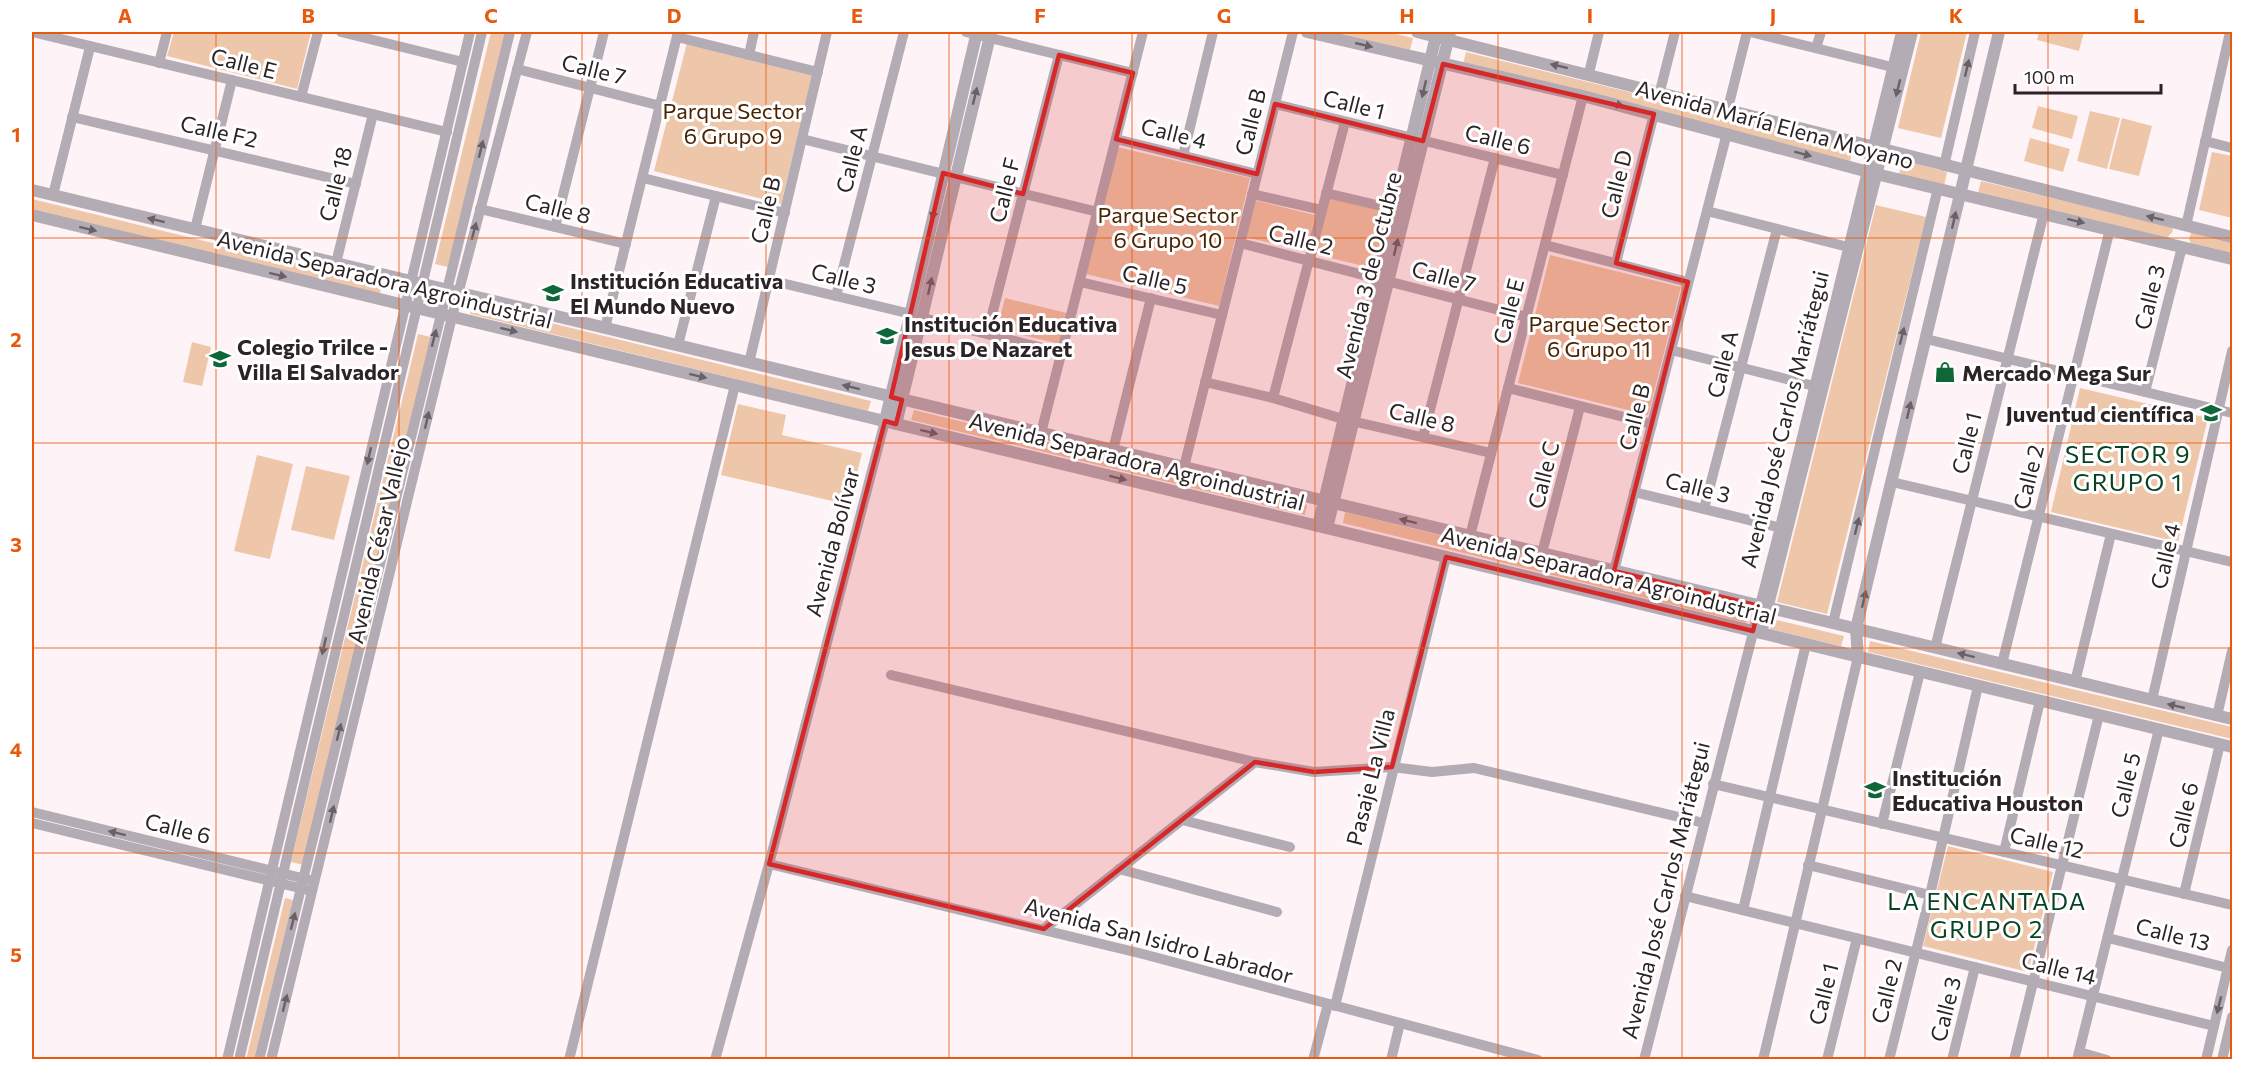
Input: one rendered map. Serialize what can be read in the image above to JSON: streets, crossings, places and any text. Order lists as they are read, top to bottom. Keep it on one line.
{"streets":{"street":["Calle E","Calle 7","Calle 1","Calle B","Avenida María Elena Moyano","Calle F2","Calle 4","Calle 6","Calle A","Calle 18","Calle D","Calle F","Calle 8","Calle 2","Avenida 3 de Octubre","Calle 3","Avenida Separadora Agroindustrial","Calle 5","Avenida José Carlos Mariátegui","Calle C","Avenida César Vallejo","Avenida Bolívar","Pasaje La Villa","Calle 12","Calle 13","Avenida San Isidro Labrador","Calle 14"]},"crossings":[["Calle E","Calle 7"],["Calle E","Avenida María Elena Moyano"],["Calle E","Calle 6"],["Calle E","Calle 18"],["Calle E","Calle 8"],["Calle E","Avenida Separadora Agroindustrial"],["Calle E","Avenida César Vallejo"],["Calle 7","Calle 2"],["Calle 7","Avenida 3 de Octubre"],["Calle 7","Avenida César Vallejo"],["Calle 1","Calle B"],["Calle 1","Avenida María Elena Moyano"],["Calle 1","Calle 6"],["Calle 1","Avenida 3 de Octubre"],["Calle 1","Avenida Separadora Agroindustrial"],["Calle 1","Calle 14"],["Calle B","Avenida María Elena Moyano"],["Calle B","Calle 4"],["Calle B","Calle 2"],["Calle B","Calle 3"],["Calle B","Avenida Separadora Agroindustrial"],["Calle B","Calle 5"],["Avenida María Elena Moyano","Calle D"],["Avenida María Elena Moyano","Calle 2"],["Avenida María Elena Moyano","Avenida 3 de Octubre"],["Avenida María Elena Moyano","Calle 3"],["Avenida María Elena Moyano","Avenida José Carlos Mariátegui"],["Calle F2","Calle 18"],["Calle 4","Avenida Separadora Agroindustrial"],["Calle 6","Avenida 3 de Octubre"],["Calle 6","Avenida Separadora Agroindustrial"],["Calle 6","Avenida César Vallejo"],["Calle 6","Calle 12"],["Calle A","Calle 3"],["Calle 18","Avenida Separadora Agroindustrial"],["Calle 8","Avenida 3 de Octubre"],["Calle 8","Avenida César Vallejo"],["Calle 2","Avenida 3 de Octubre"],["Calle 2","Avenida Separadora Agroindustrial"],["Calle 2","Calle 12"],["Calle 2","Calle 14"],["Avenida 3 de Octubre","Avenida Separadora Agroindustrial"],["Calle 3","Avenida José Carlos Mariátegui"],["Calle 3","Avenida Bolívar"],["Calle 3","Calle 14"],["Avenida Separadora Agroindustrial","Calle 5"],["Avenida Separadora Agroindustrial","Avenida José Carlos Mariátegui"],["Avenida Separadora Agroindustrial","Calle C"],["Avenida Separadora Agroindustrial","Avenida César Vallejo"],["Avenida Separadora Agroindustrial","Avenida Bolívar"],["Avenida Separadora Agroindustrial","Pasaje La Villa"],["Calle 5","Calle 12"],["Calle 5","Calle 13"],["Calle 5","Calle 14"],["Avenida José Carlos Mariátegui","Calle 12"],["Avenida José Carlos Mariátegui","Calle 14"],["Avenida Bolívar","Avenida San Isidro Labrador"],["Pasaje La Villa","Avenida San Isidro Labrador"]],"districts":["SECTOR 9 GRUPO 1","LA ENCANTADA GRUPO 2"],"parks":["Parque Sector 6 Grupo 9","Parque Sector 6 Grupo 10","Parque Sector 6 Grupo 11"],"places":{"school or university":["Institución Educativa El Mundo Nuevo","Institución Educativa Jesus De Nazaret","Colegio Trilce - Villa El Salvador","Juventud científica","Institución Educativa Houston"],"shop":["Mercado Mega Sur"]},"scale_bar":"100 m","grid":{"columns":["A","B","C","D","E","F","G","H","I","J","K","L"],"rows":["1","2","3","4","5"]}}
